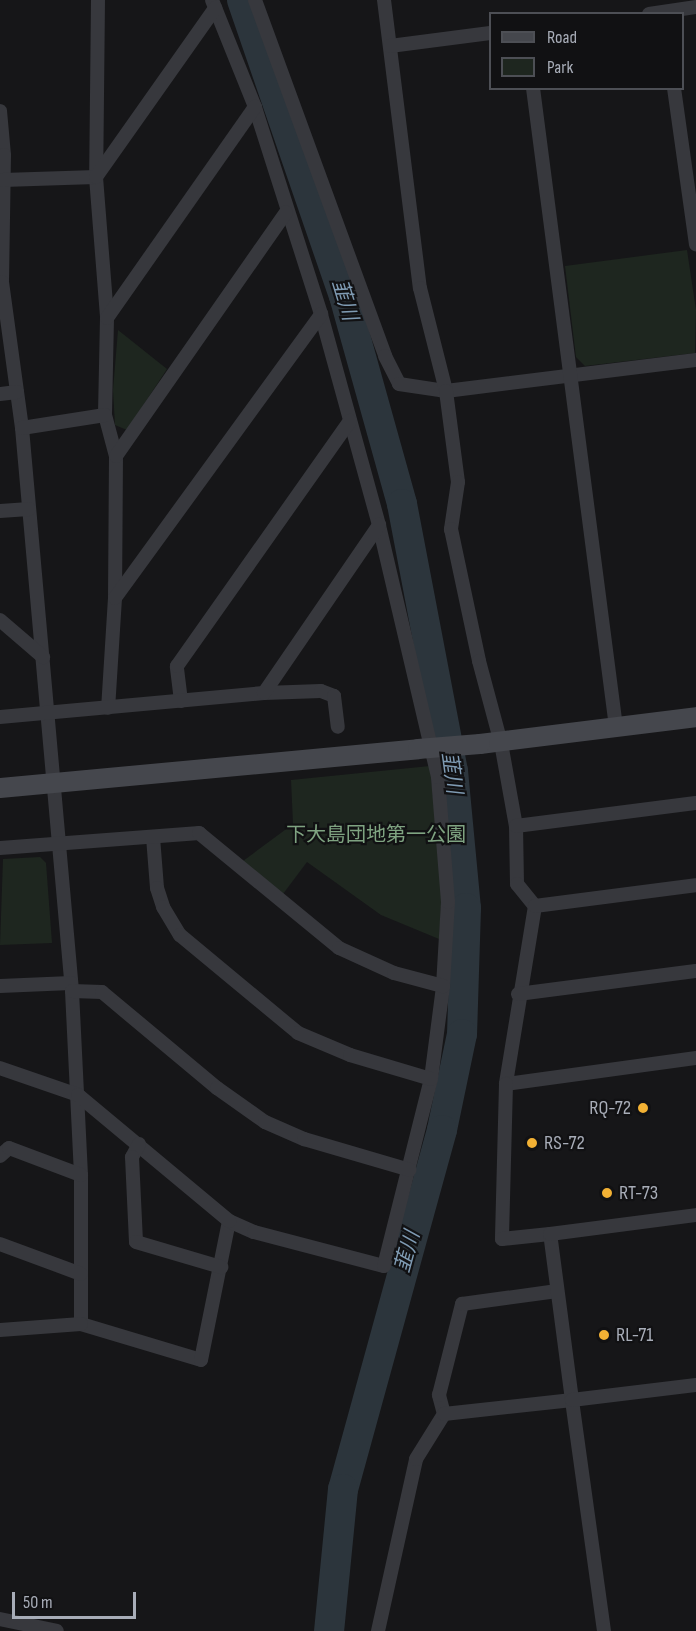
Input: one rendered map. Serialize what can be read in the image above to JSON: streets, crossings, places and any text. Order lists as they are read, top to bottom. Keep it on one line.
{"water":["韮川"],"parks":["下大島団地第一公園"],"places":["RQ-72","RS-72","RT-73","RL-71"],"legend":["Road","Park"],"scale_bar":"50 m"}
